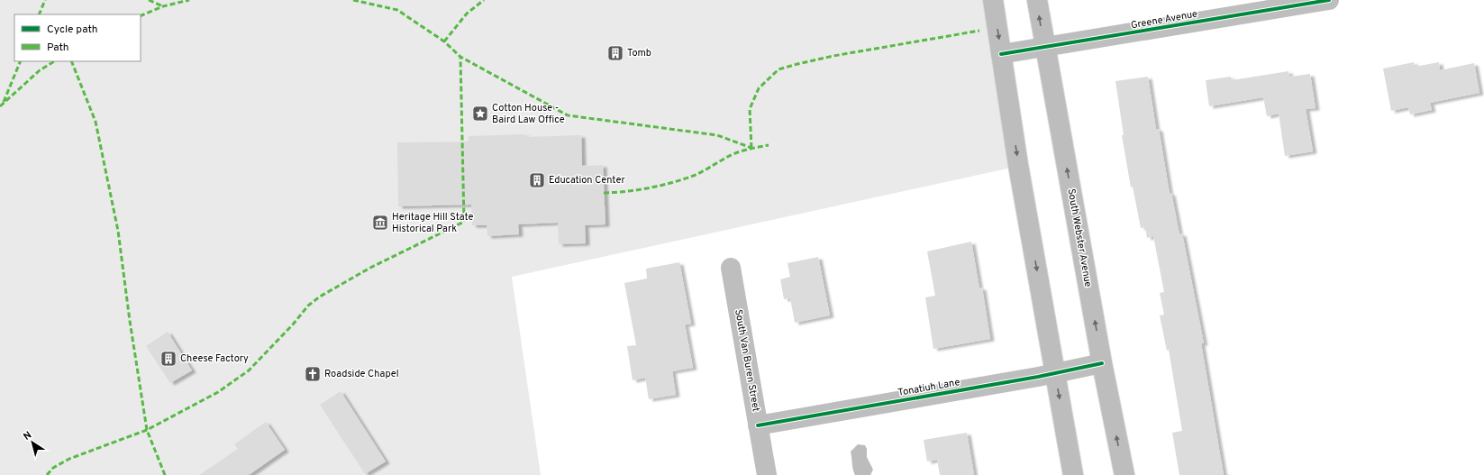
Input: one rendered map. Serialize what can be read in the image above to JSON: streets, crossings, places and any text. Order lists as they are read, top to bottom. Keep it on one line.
{"streets":{"main road":["South Webster Avenue"],"street":["Greene Avenue","South Van Buren Street","Tonatiuh Lane"]},"crossings":[["Greene Avenue","South Webster Avenue"],["South Webster Avenue","Tonatiuh Lane"],["South Van Buren Street","Tonatiuh Lane"]],"places":{"building":["Tomb","Education Center","Cheese Factory"],"place":["Cotton House - Baird Law Office"],"museum":["Heritage Hill State Historical Park"],"church":["Roadside Chapel"]},"legend":["Cycle path","Path"],"north":"top left"}
